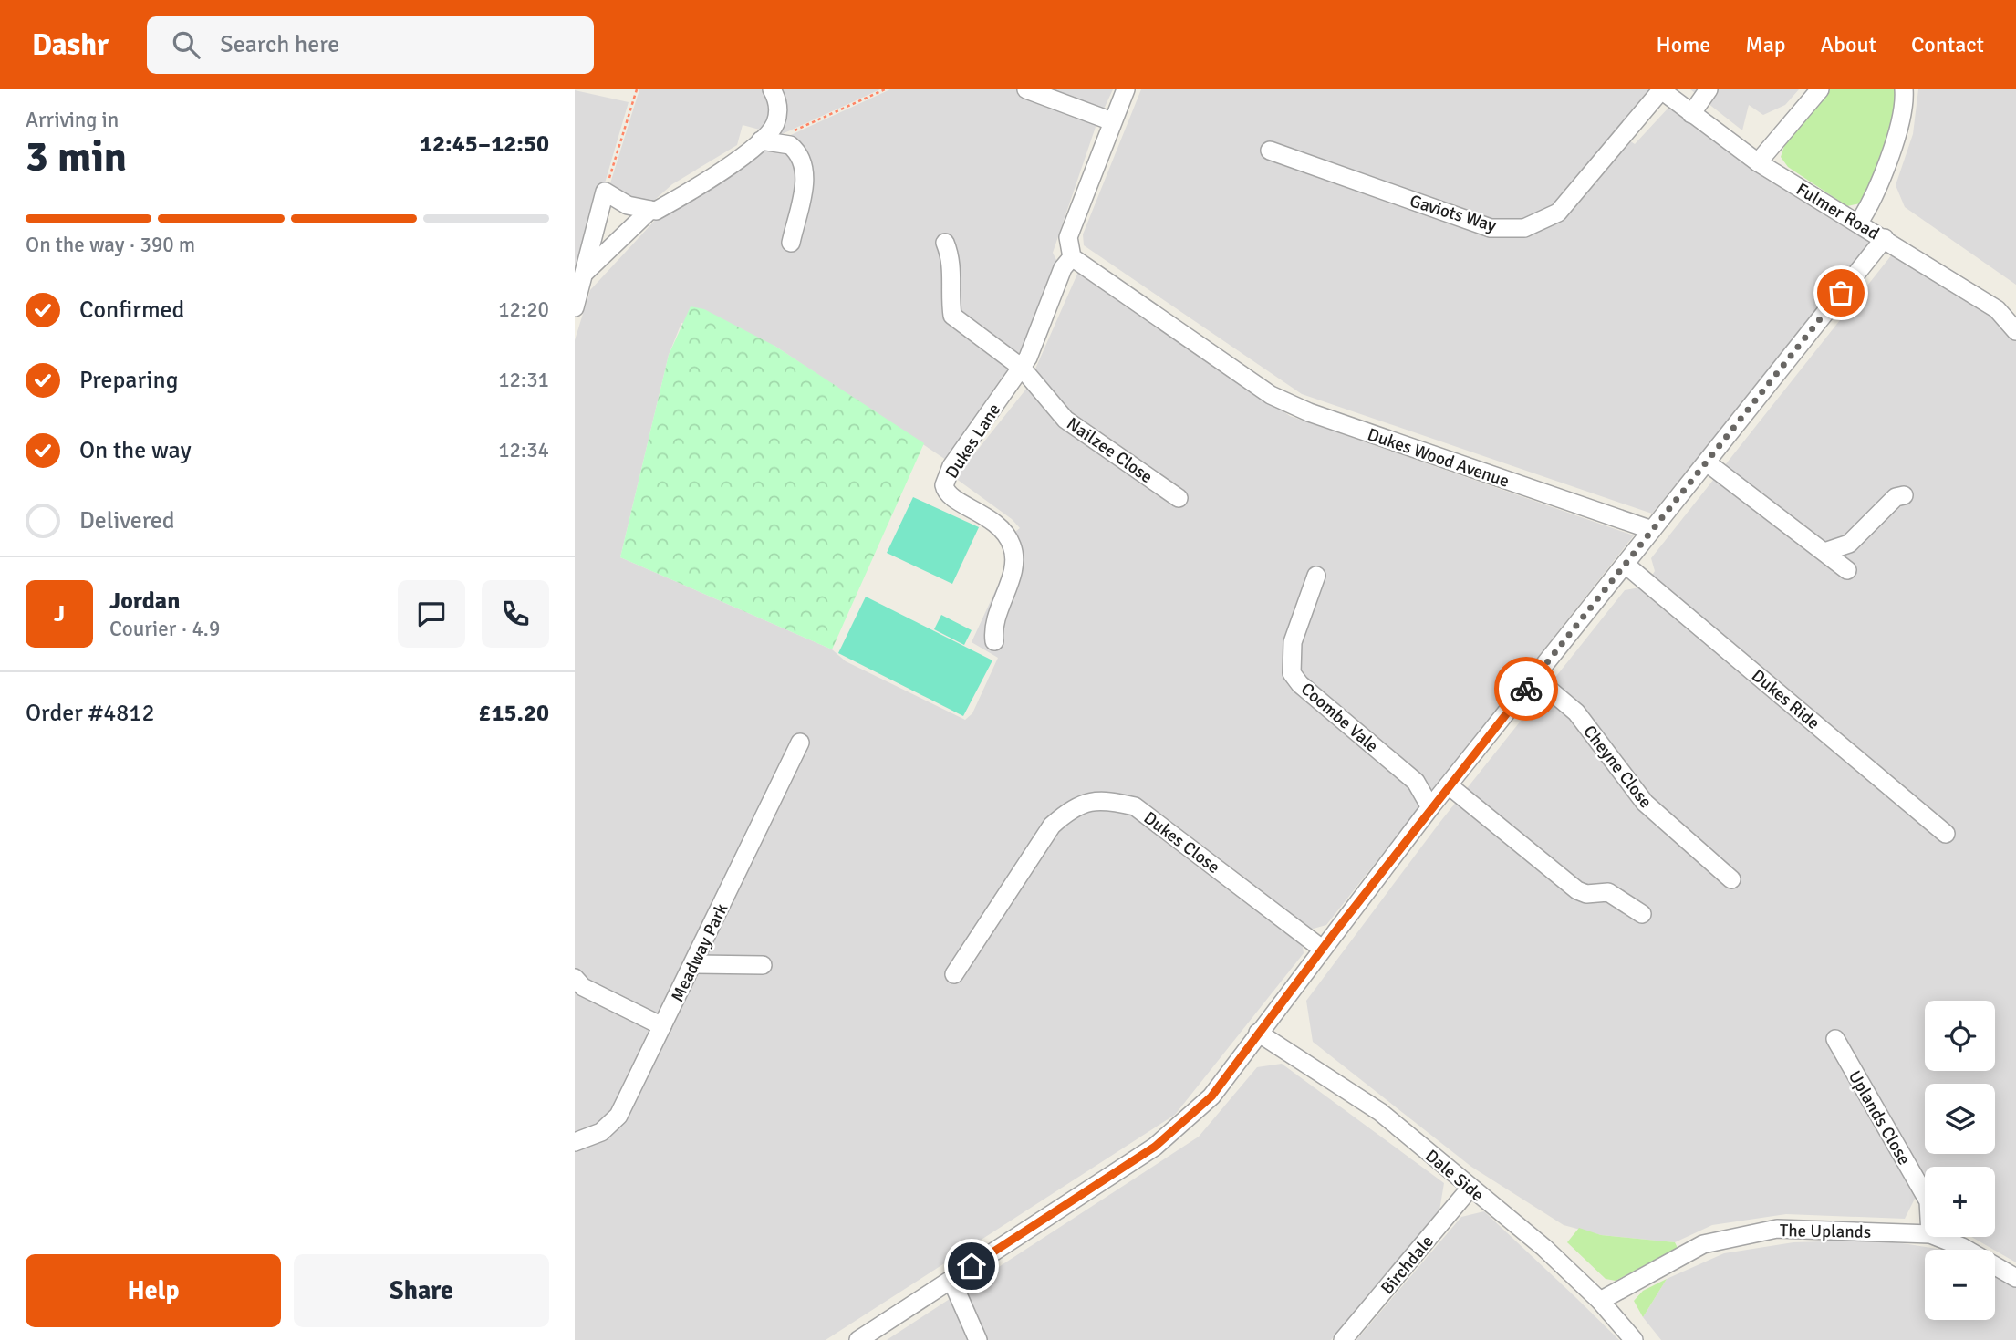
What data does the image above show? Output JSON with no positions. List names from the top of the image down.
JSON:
{
  "streets": {
    "street": [
      "Fulmer Road",
      "Gaviots Way",
      "Dukes Lane",
      "Nailzee Close",
      "Dukes Wood Avenue",
      "Dukes Ride",
      "Coombe Vale",
      "Cheyne Close",
      "Dukes Close",
      "Meadway Park",
      "Uplands Close",
      "Dale Side",
      "The Uplands",
      "Birchdale"
    ]
  },
  "crossings": [
    ["Fulmer Road", "Gaviots Way"],
    ["Dukes Lane", "Nailzee Close"],
    ["Dukes Lane", "Dukes Wood Avenue"],
    ["Dale Side", "The Uplands"],
    ["Dale Side", "Birchdale"]
  ],
  "page": {
    "header": "Dashr",
    "search": "Search here",
    "nav": [
      "Home",
      "Map",
      "About",
      "Contact"
    ],
    "heading": ["3 min", "Arriving in", "12:45–12:50"],
    "panel": [
      "Jordan",
      "Courier · 4.9",
      "Order #4812",
      "£15.20"
    ],
    "bar": "On the way · 390 m",
    "list": [
      ["Confirmed", "12:20"],
      ["Preparing", "12:31"],
      ["On the way", "12:34"],
      "Delivered"
    ],
    "round": "J",
    "map_buttons": ["+", "−"],
    "buttons": ["Help", "Share"]
  }
}
